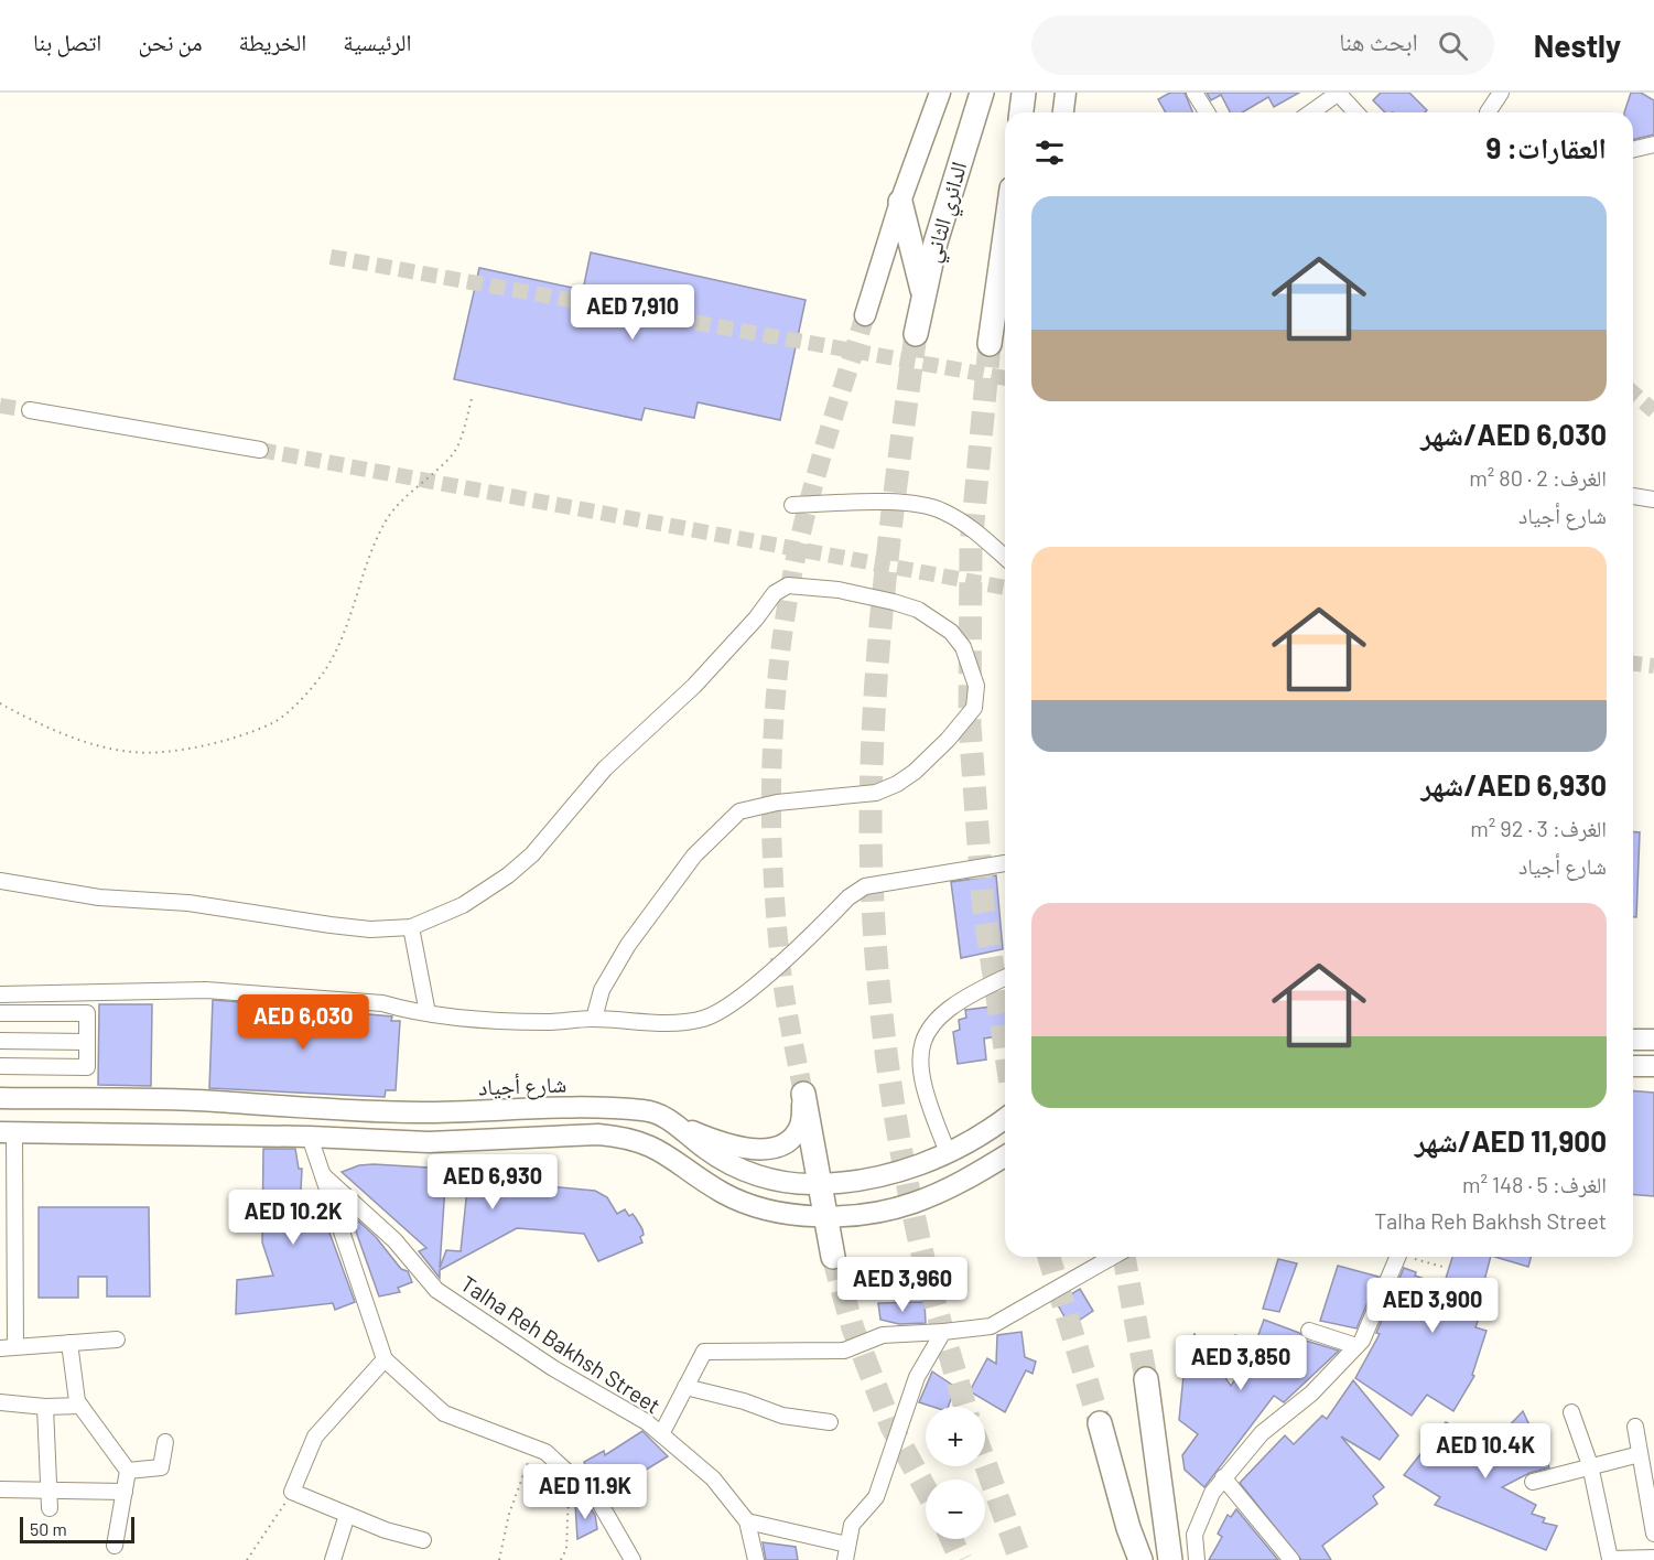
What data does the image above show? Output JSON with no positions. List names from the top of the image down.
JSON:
{
  "streets": {
    "highway": ["الدائري الثاني"],
    "main road": ["شارع أجياد"],
    "street": ["Talha Reh Bakhsh Street"]
  },
  "scale_bar": "50 m",
  "page": {
    "header": "Nestly",
    "search": "ابحث هنا",
    "nav": [
      "الرئيسية",
      "الخريطة",
      "من نحن",
      "اتصل بنا"
    ],
    "heading": "العقارات: 9",
    "list": [
      {
        "name": "AED 6,030/شهر",
        "note": "الغرف: 2 · 80 m² · شارع أجياد"
      },
      {
        "name": "AED 6,930/شهر",
        "note": "الغرف: 3 · 92 m² · شارع أجياد"
      },
      {
        "name": "AED 11,900/شهر",
        "note": "الغرف: 5 · 148 m² · Talha Reh Bakhsh Street"
      }
    ],
    "price": [
      "AED 7,910",
      "AED 6,030",
      "AED 6,930",
      "AED 10.2K",
      "AED 3,960",
      "AED 3,900",
      "AED 3,850",
      "AED 10.4K",
      "AED 11.9K"
    ],
    "map_buttons": ["+", "−"],
    "scale": "50 m"
  }
}
